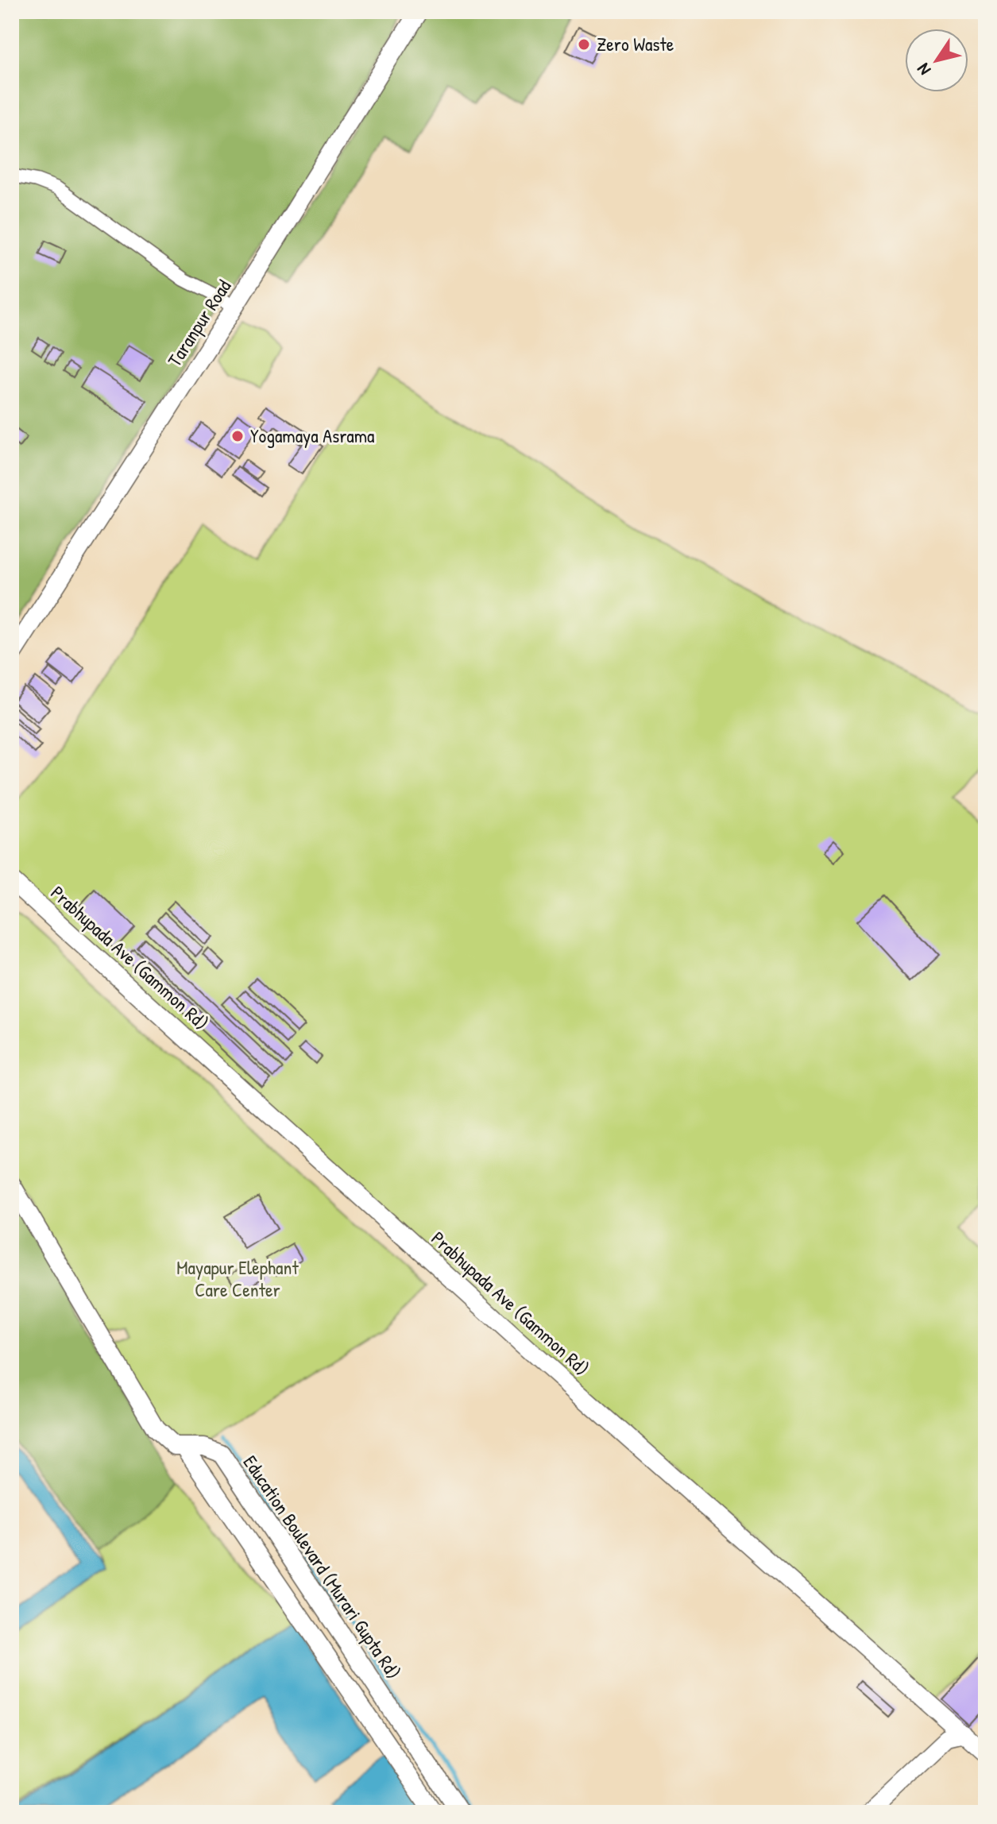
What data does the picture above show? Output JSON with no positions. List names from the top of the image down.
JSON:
{
  "streets": {
    "street": ["Taranpur Road", "Prabhupada Ave (Gammon Rd)", "Education Boulevard (Murari Gupta Rd)"]
  },
  "parks": ["Mayapur Elephant Care Center"],
  "places": ["Zero Waste", "Yogamaya Asrama"],
  "north": "bottom left"
}
